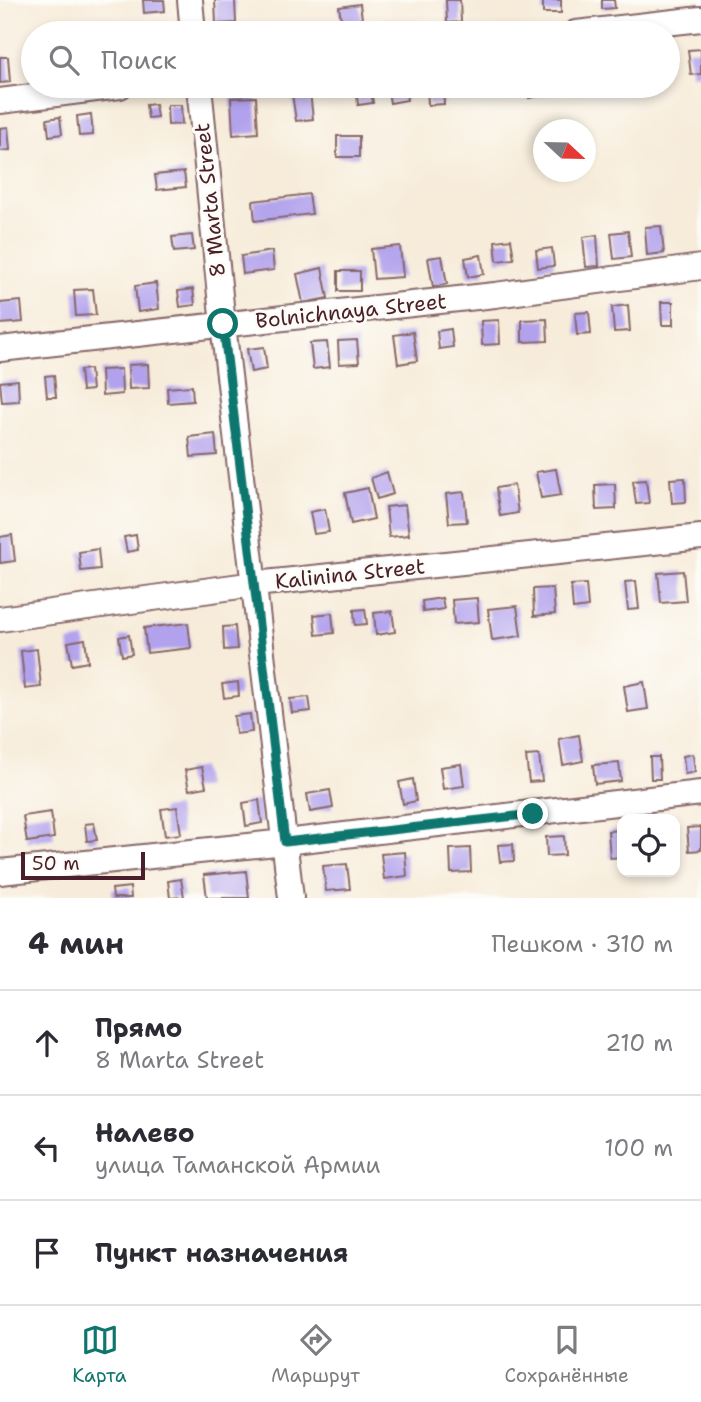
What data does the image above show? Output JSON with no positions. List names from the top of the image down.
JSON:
{
  "streets": {
    "street": ["8 Marta Street", "Bolnichnaya Street", "Kalinina Street"]
  },
  "crossings": [
    ["8 Marta Street", "Bolnichnaya Street"],
    ["8 Marta Street", "Kalinina Street"]
  ],
  "scale_bar": "50 m",
  "north": "right",
  "page": {
    "search": "Поиск",
    "scale": "50 m",
    "heading": ["4 мин", "Пешком · 310 m"],
    "list": [
      ["Прямо", "8 Marta Street", "210 m"],
      ["Налево", "улица Таманской Армии", "100 m"],
      "Пункт назначения"
    ],
    "nav": ["Карта", "Маршрут", "Сохранённые"]
  }
}
